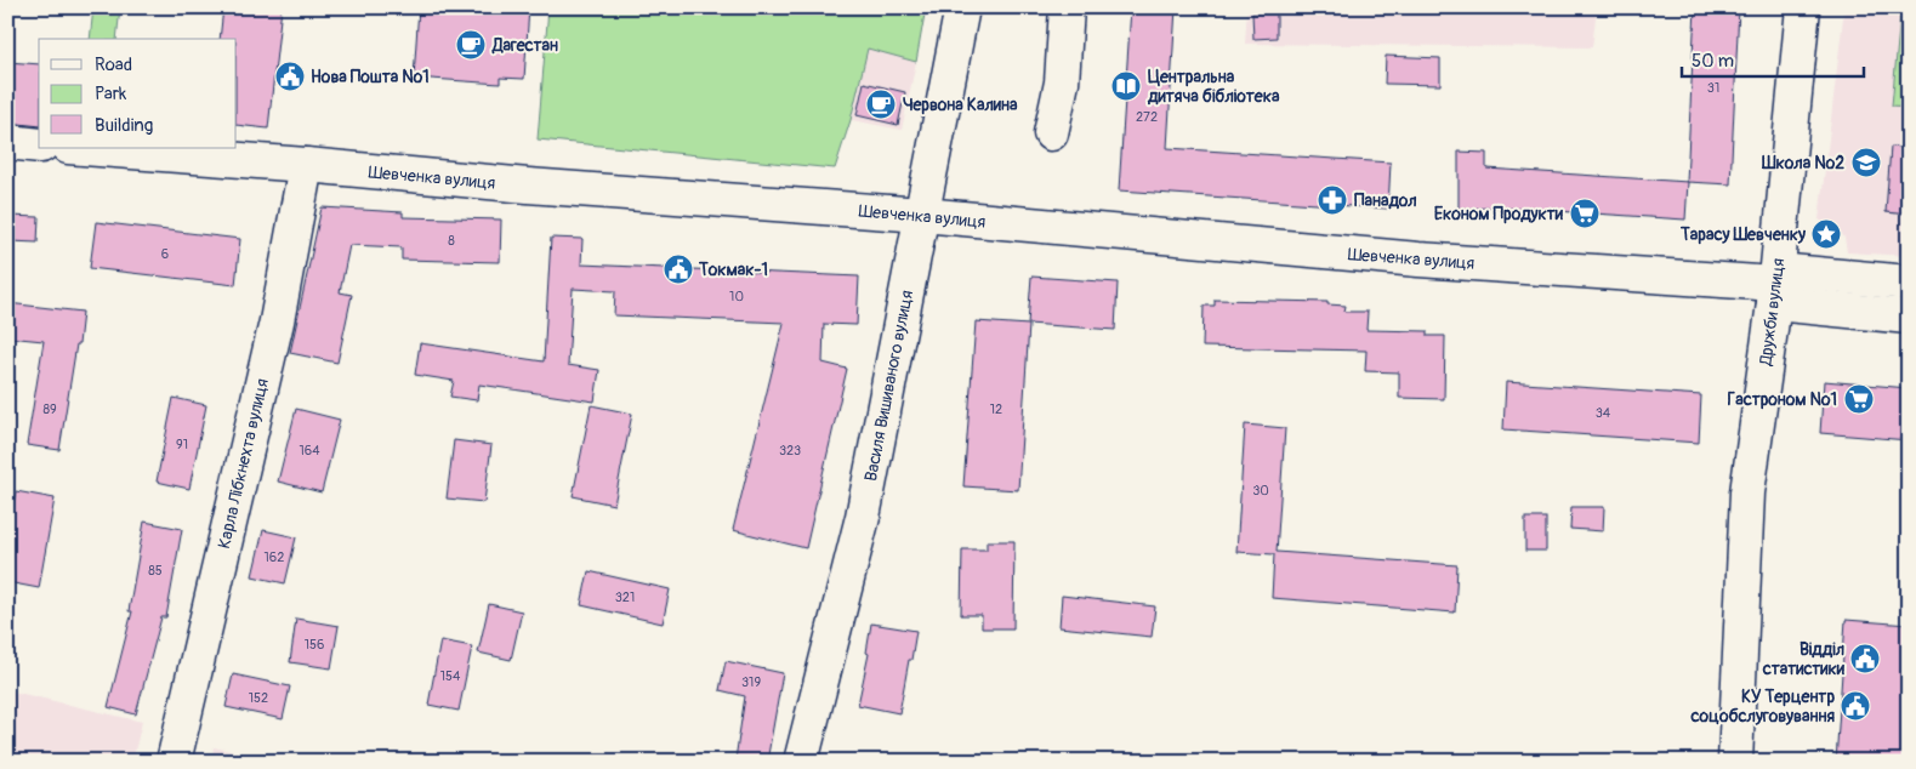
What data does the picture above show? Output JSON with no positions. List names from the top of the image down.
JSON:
{
  "streets": {
    "street": [
      "Шевченка вулиця",
      "Дружби вулиця",
      "Василя Вишиваного вулиця",
      "Карла Лібкнехта вулиця"
    ]
  },
  "crossings": [
    ["Шевченка вулиця", "Дружби вулиця"],
    ["Шевченка вулиця", "Василя Вишиваного вулиця"],
    ["Шевченка вулиця", "Карла Лібкнехта вулиця"]
  ],
  "places": {
    "cafe": ["Дагестан", "Червона Калина"],
    "public building": [
      "Нова Пошта №1",
      "Токмак-1",
      "Відділ статистики",
      "КУ Терцентр соцобслуговування"
    ],
    "library": ["Центральна дитяча бібліотека"],
    "school or university": ["Школа №2"],
    "pharmacy": ["Панадол"],
    "supermarket": ["Економ Продукти", "Гастроном №1"],
    "place": ["Тарасу Шевченку"]
  },
  "house_numbers": [
    "31",
    "272",
    "8",
    "6",
    "10",
    "89",
    "12",
    "34",
    "91",
    "164",
    "323",
    "30",
    "162",
    "85",
    "321",
    "156",
    "154",
    "319",
    "152"
  ],
  "legend": ["Road", "Park", "Building"],
  "scale_bar": "50 m"
}
